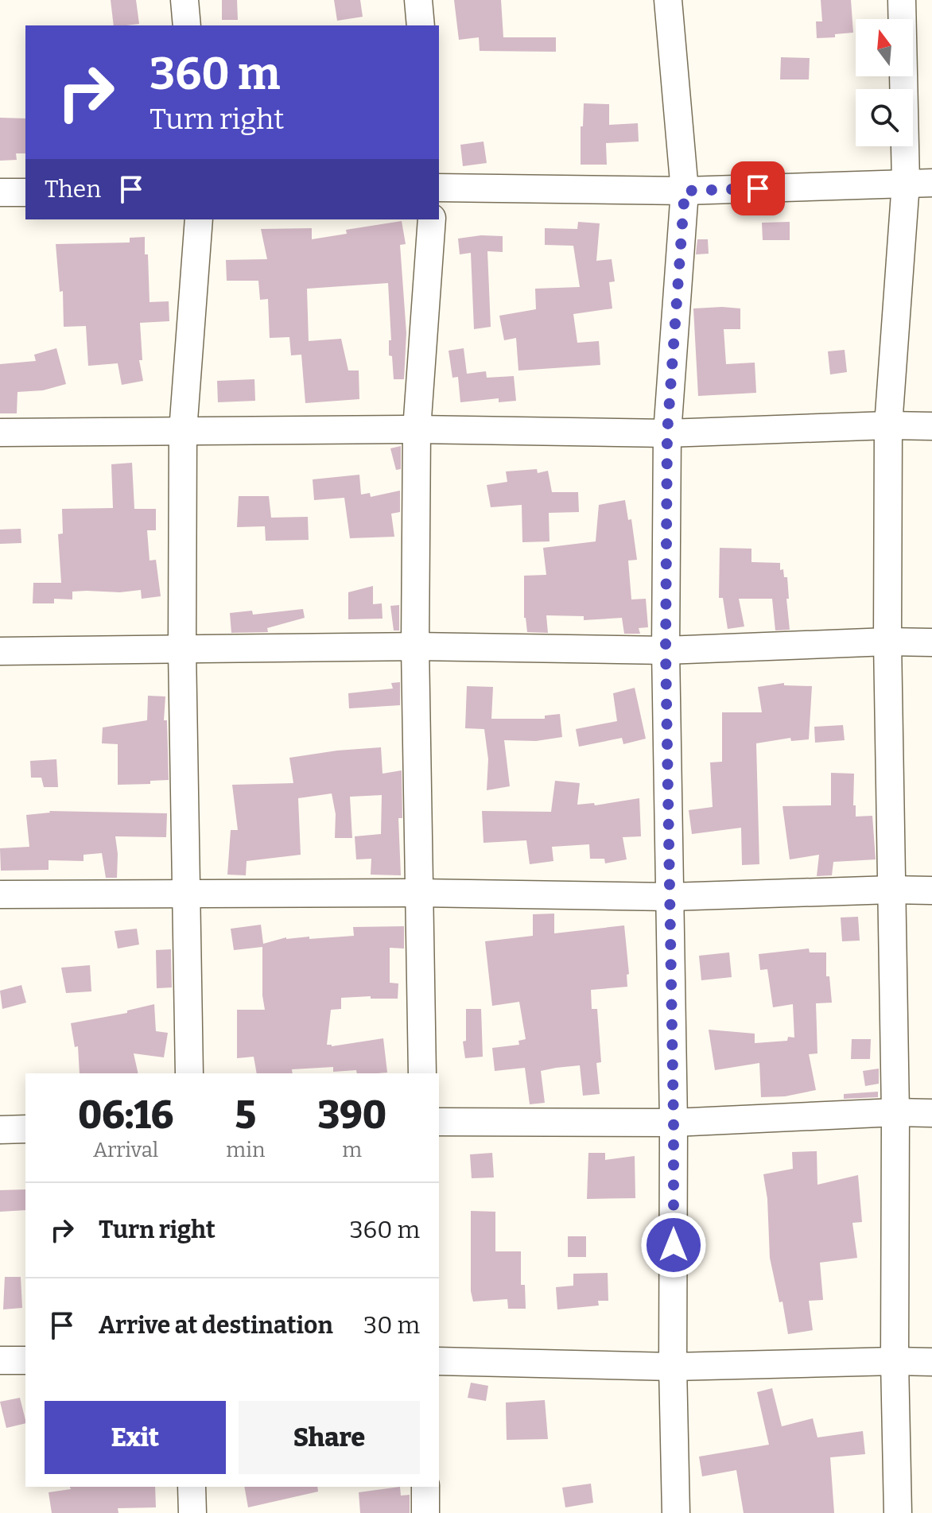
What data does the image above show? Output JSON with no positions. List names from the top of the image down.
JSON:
{
  "north": "top",
  "page": {
    "turn": ["360 m", "Turn right"],
    "then": "Then",
    "eta": [
      "06:16",
      "Arrival",
      "5",
      "min",
      "390",
      "m"
    ],
    "list": [
      {
        "name": "Turn right",
        "value": "360 m"
      },
      {
        "name": "Arrive at destination",
        "value": "30 m"
      }
    ],
    "buttons": ["Exit", "Share"]
  }
}
